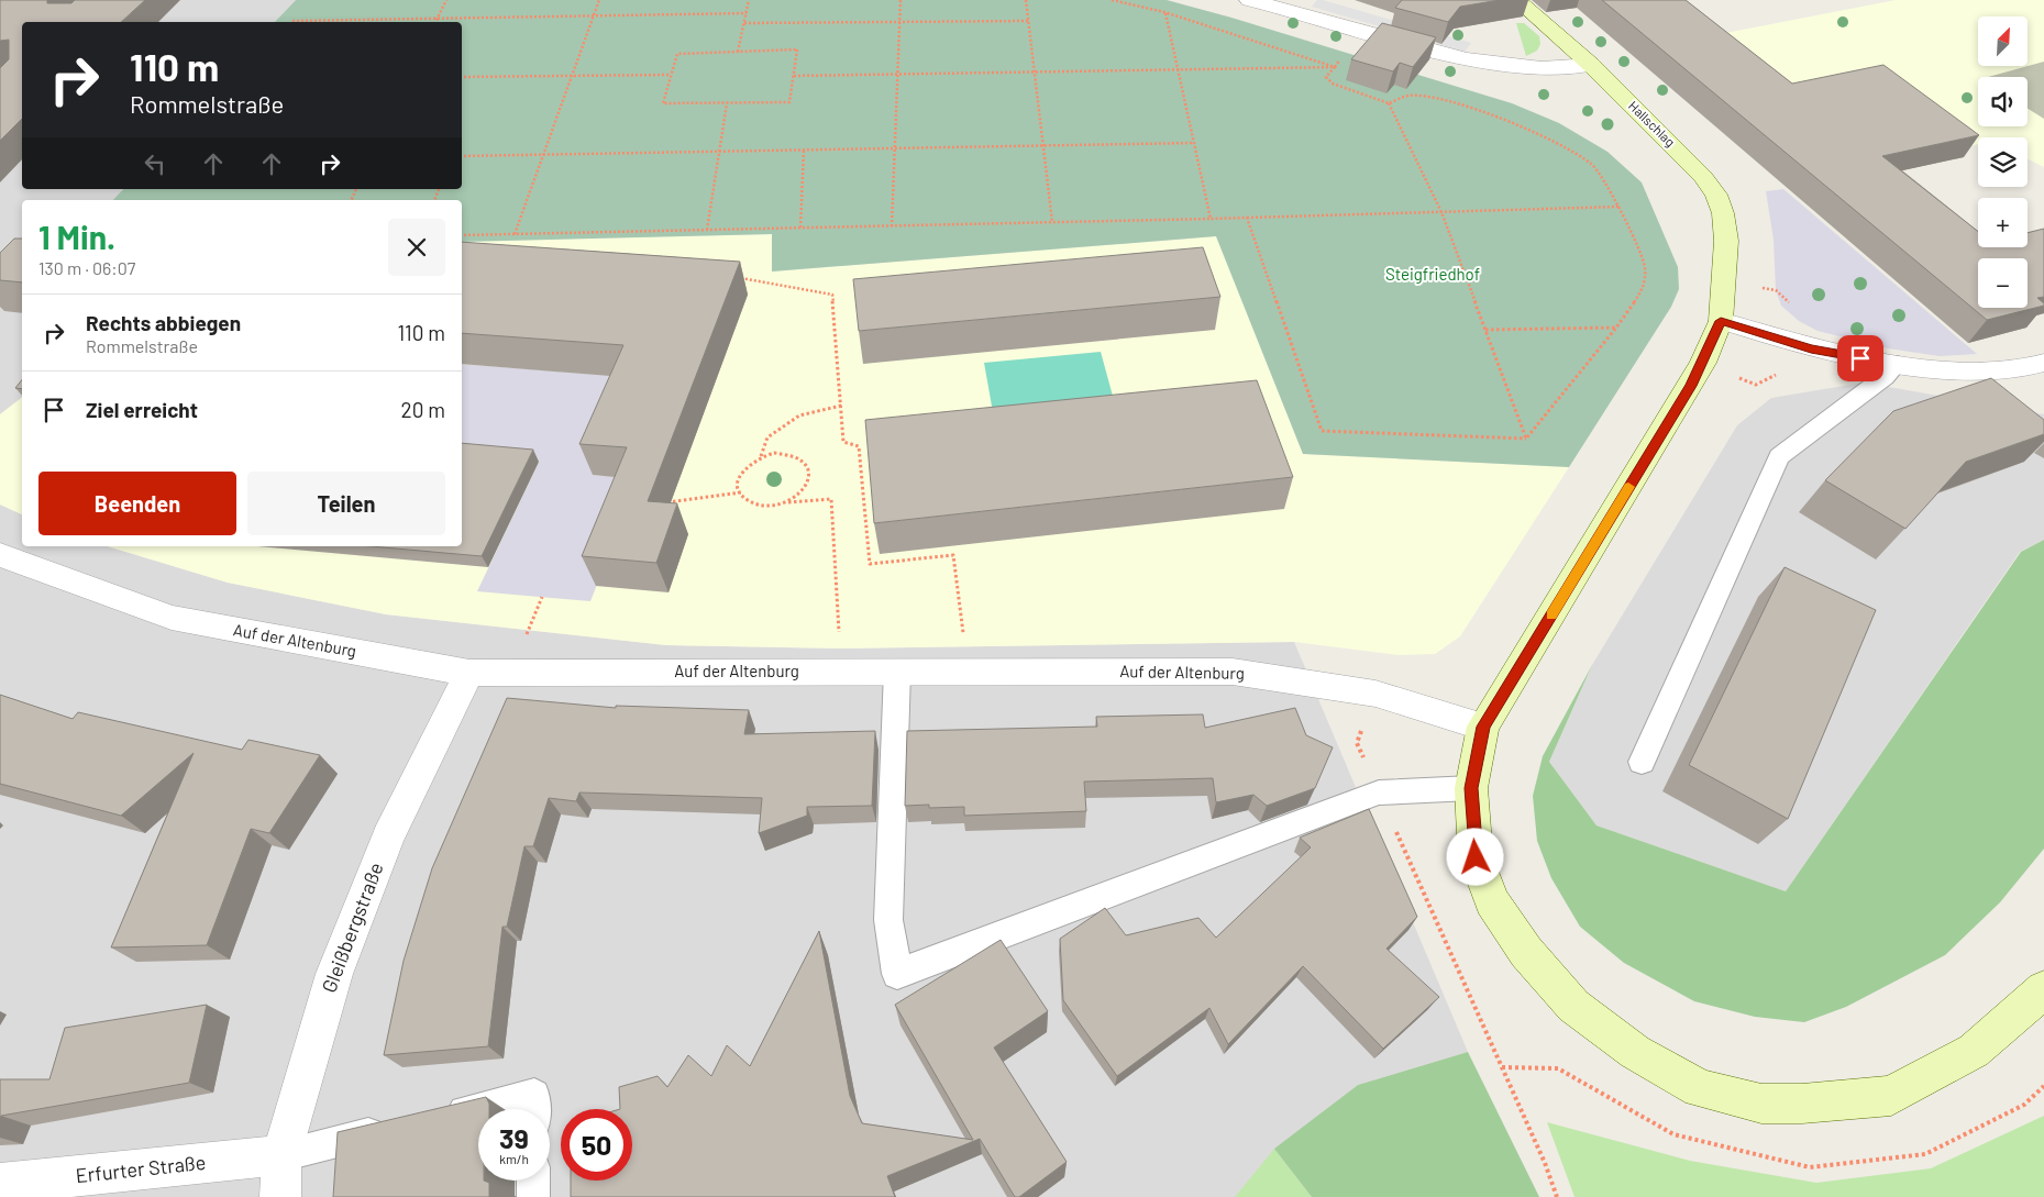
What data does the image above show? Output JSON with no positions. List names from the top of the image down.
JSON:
{
  "streets": {
    "main road": ["Hallschlag"],
    "street": ["Auf der Altenburg", "Gleißbergstraße", "Erfurter Straße"]
  },
  "crossings": [
    ["Hallschlag", "Auf der Altenburg"],
    ["Auf der Altenburg", "Gleißbergstraße"],
    ["Gleißbergstraße", "Erfurter Straße"]
  ],
  "parks": ["Steigfriedhof"],
  "north": "top right",
  "page": {
    "map_buttons": ["+", "−"],
    "turn": ["110 m", "Rommelstraße"],
    "heading": ["1 Min.", "130 m · 06:07"],
    "list": [
      {
        "name": "Rechts abbiegen",
        "note": "Rommelstraße",
        "value": "110 m"
      },
      {
        "name": "Ziel erreicht",
        "value": "20 m"
      }
    ],
    "buttons": ["Beenden", "Teilen"],
    "speed": "39 km/h",
    "limit": "50"
  }
}
